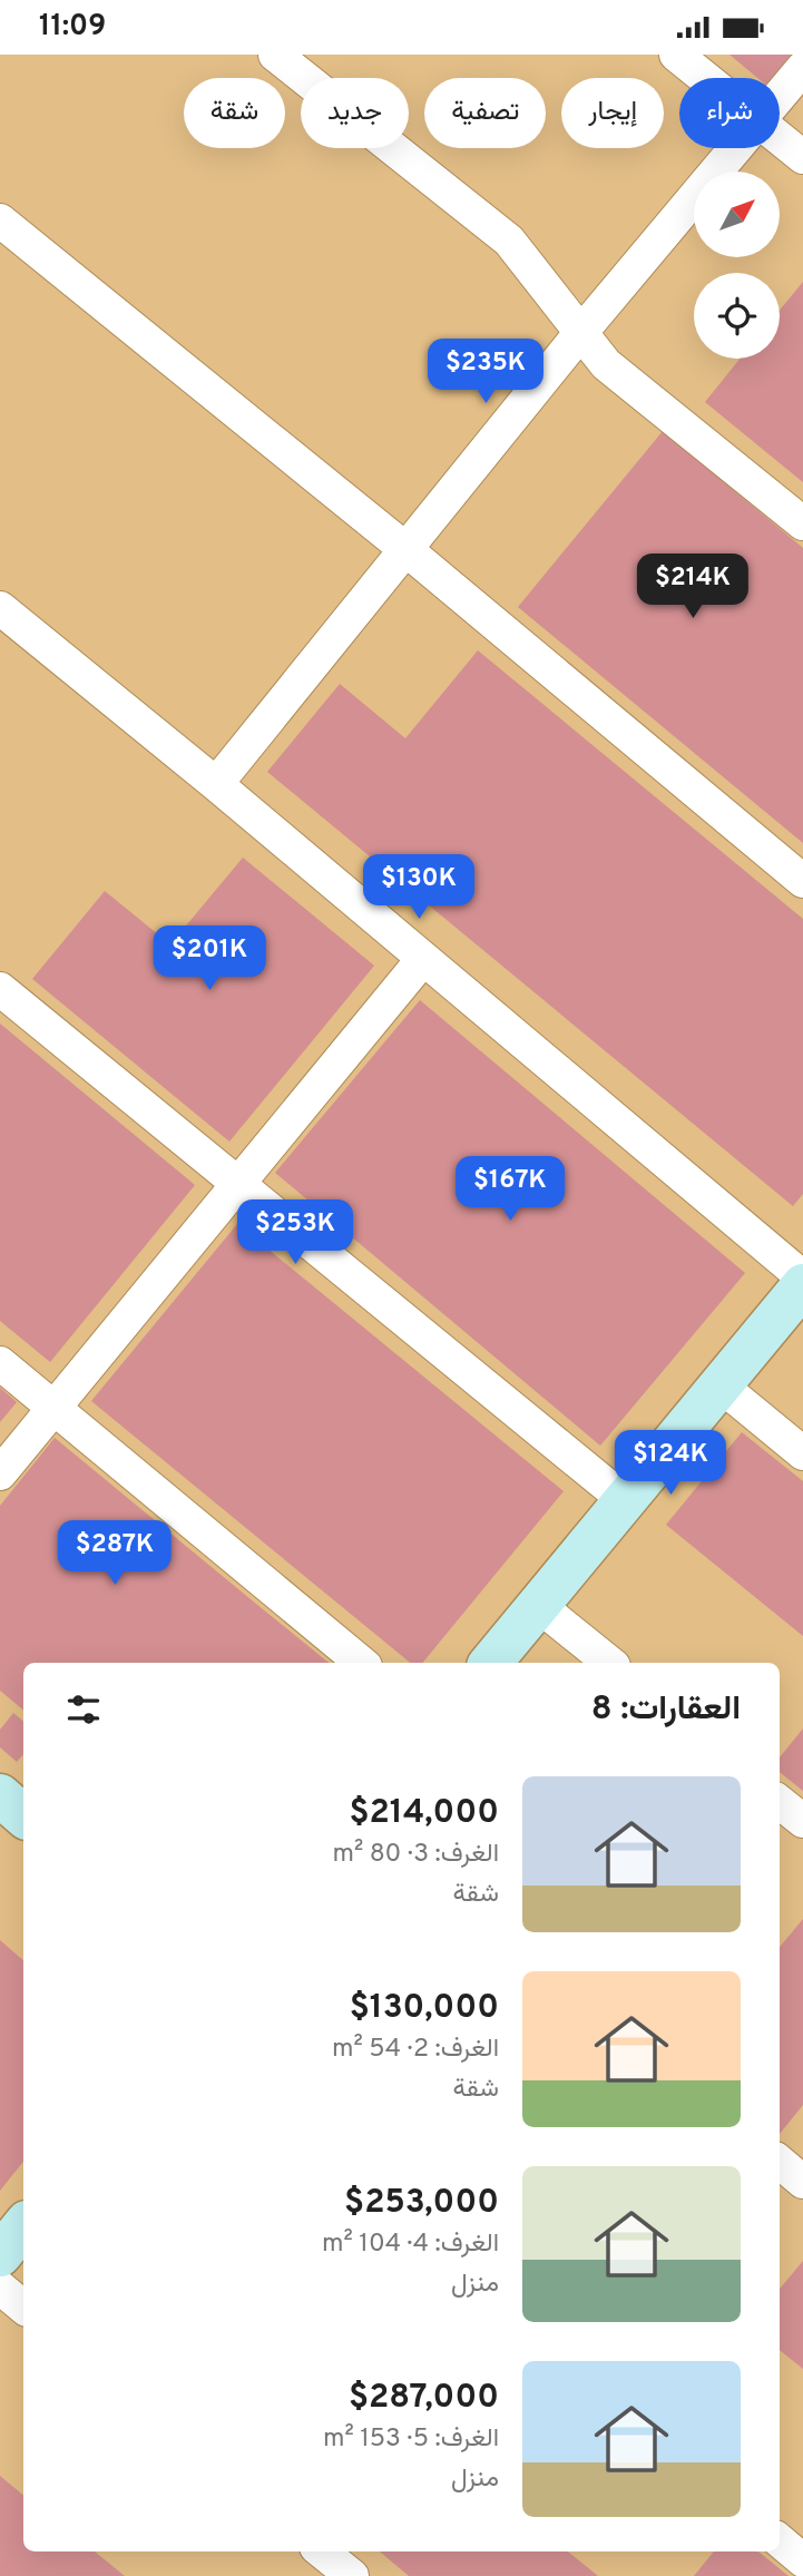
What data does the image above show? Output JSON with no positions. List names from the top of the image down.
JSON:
{
  "north": "top right",
  "page": {
    "status": "11:09",
    "chip": [
      "شراء",
      "إيجار",
      "تصفية",
      "جديد",
      "شقة"
    ],
    "price": [
      "$235K",
      "$214K",
      "$130K",
      "$201K",
      "$167K",
      "$253K",
      "$124K",
      "$287K"
    ],
    "heading": "العقارات: 8",
    "list": [
      {
        "name": "$214,000",
        "note": "الغرف: 3 · 80 m² · شقة"
      },
      {
        "name": "$130,000",
        "note": "الغرف: 2 · 54 m² · شقة"
      },
      {
        "name": "$253,000",
        "note": "الغرف: 4 · 104 m² · منزل"
      },
      {
        "name": "$287,000",
        "note": "الغرف: 5 · 153 m² · منزل"
      }
    ]
  }
}
